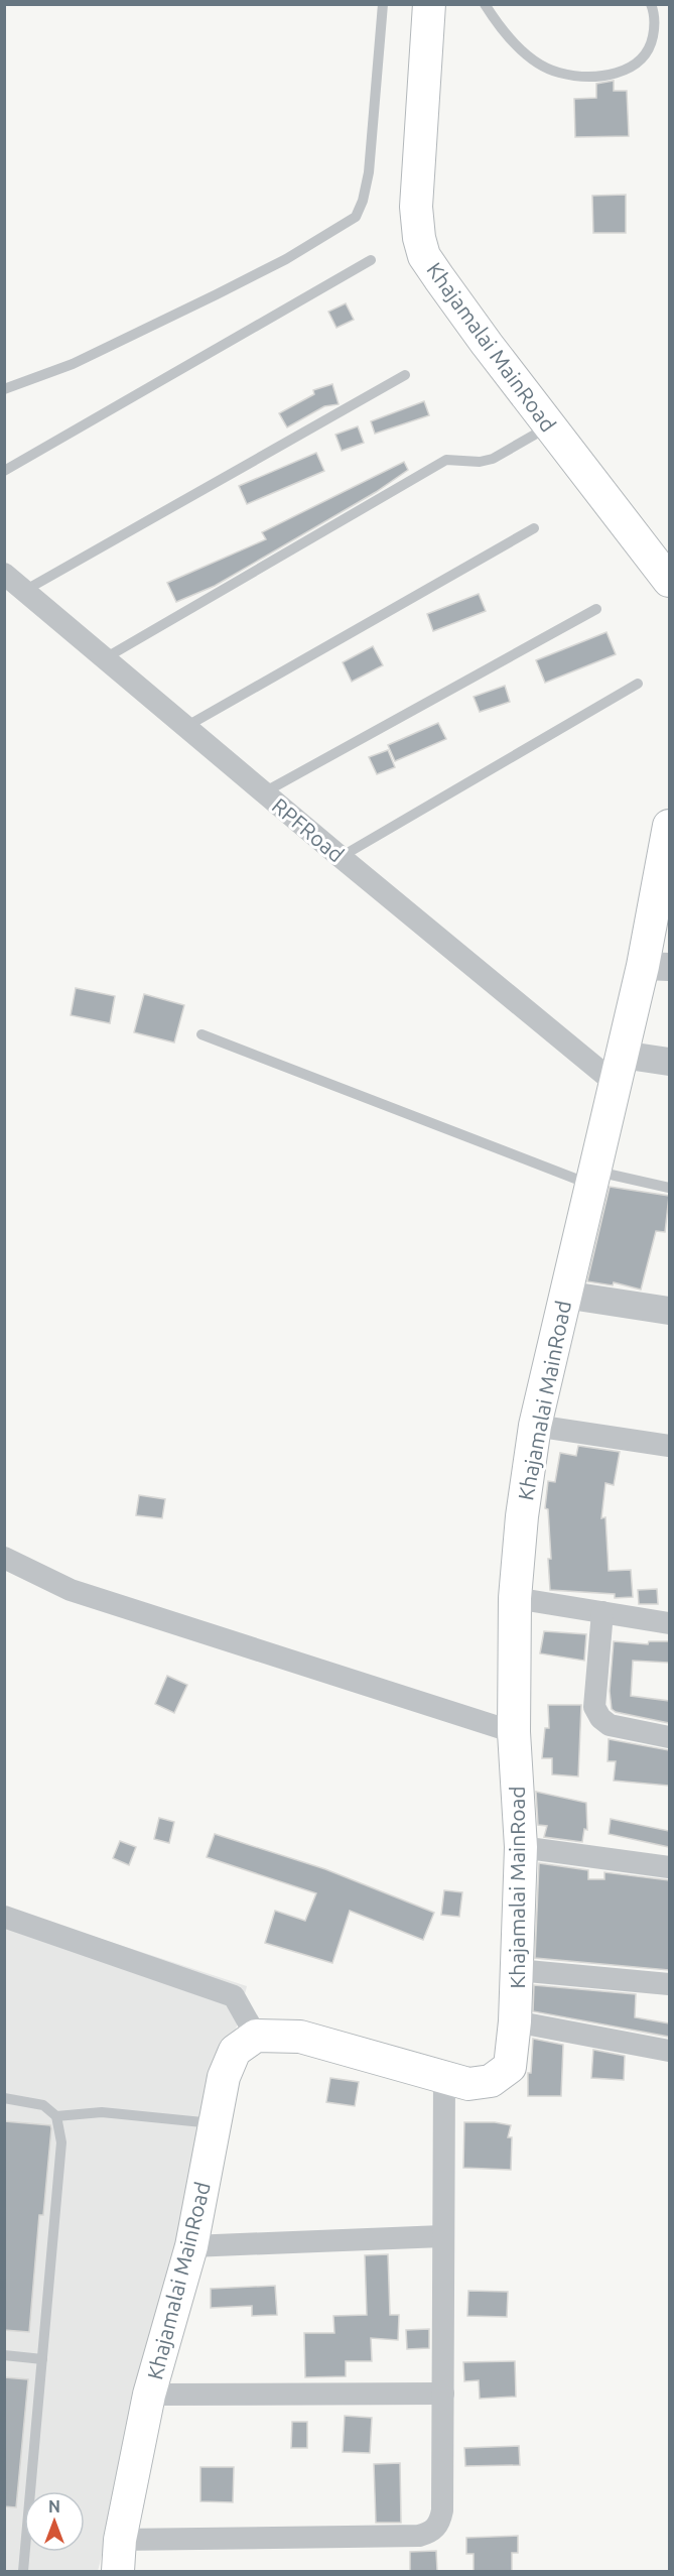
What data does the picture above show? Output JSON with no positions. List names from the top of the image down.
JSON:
{
  "streets": {
    "main road": ["Khajamalai MainRoad"],
    "street": ["RPFRoad"]
  },
  "crossings": [
    ["Khajamalai MainRoad", "RPFRoad"]
  ],
  "north": "top"
}
